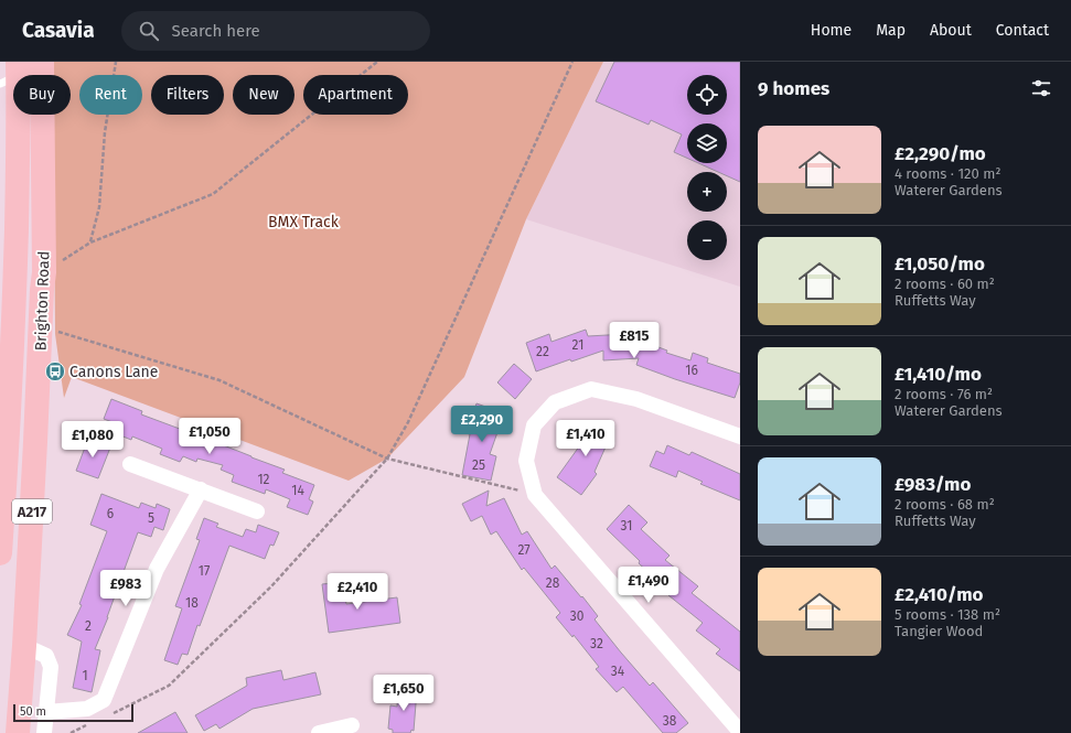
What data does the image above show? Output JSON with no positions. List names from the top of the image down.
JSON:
{
  "streets": {
    "highway": ["Brighton Road", "A217"]
  },
  "parks": ["BMX Track"],
  "places": {
    "bus stop": ["Canons Lane"]
  },
  "house_numbers": [
    "21",
    "22",
    "16",
    "25",
    "12",
    "14",
    "6",
    "5",
    "31",
    "27",
    "17",
    "28",
    "18",
    "30",
    "2",
    "32",
    "34",
    "1",
    "38"
  ],
  "scale_bar": "50 m",
  "page": {
    "header": "Casavia",
    "search": "Search here",
    "nav": [
      "Home",
      "Map",
      "About",
      "Contact"
    ],
    "heading": "9 homes",
    "map_buttons": ["+", "−"],
    "chip": [
      "Buy",
      "Rent",
      "Filters",
      "New",
      "Apartment"
    ],
    "list": [
      {
        "name": "£2,290/mo",
        "note": "4 rooms · 120 m² · Waterer Gardens"
      },
      {
        "name": "£1,050/mo",
        "note": "2 rooms · 60 m² · Ruffetts Way"
      },
      {
        "name": "£1,410/mo",
        "note": "2 rooms · 76 m² · Waterer Gardens"
      },
      {
        "name": "£983/mo",
        "note": "2 rooms · 68 m² · Ruffetts Way"
      },
      {
        "name": "£2,410/mo",
        "note": "5 rooms · 138 m² · Tangier Wood"
      }
    ],
    "price": [
      "£815",
      "£2,290",
      "£1,050",
      "£1,410",
      "£1,080",
      "£1,490",
      "£983",
      "£2,410",
      "£1,650"
    ],
    "scale": "50 m"
  }
}
